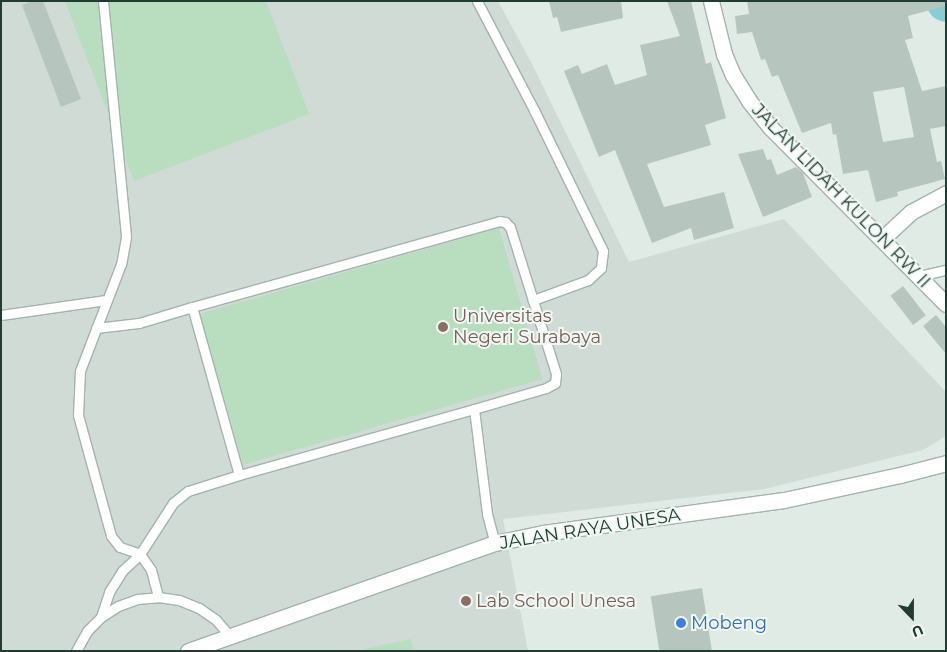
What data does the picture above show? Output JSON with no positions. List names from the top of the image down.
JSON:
{
  "streets": {
    "main road": ["JALAN LIDAH KULON RW II", "JALAN RAYA UNESA"]
  },
  "places": ["Universitas Negeri Surabaya", "Lab School Unesa", "Mobeng"],
  "north": "bottom"
}
